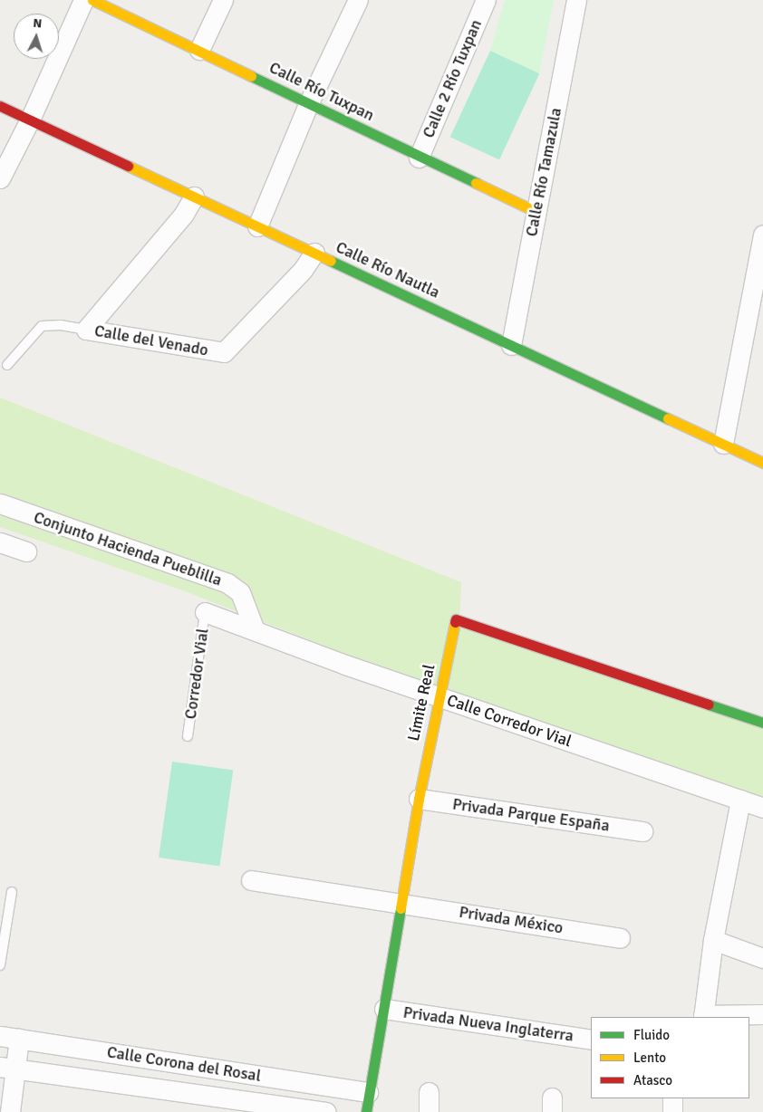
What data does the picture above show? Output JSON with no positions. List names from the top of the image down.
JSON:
{
  "streets": {
    "street": [
      "Calle 2 Río Tuxpan",
      "Calle Río Tuxpan",
      "Calle Río Tamazula",
      "Calle Río Nautla",
      "Calle del Venado",
      "Conjunto Hacienda Pueblilla",
      "Límite Real",
      "Calle Corredor Vial",
      "Privada Parque España",
      "Privada México",
      "Privada Nueva Inglaterra",
      "Calle Corona del Rosal"
    ],
    "lane": ["Corredor Vial"]
  },
  "crossings": [
    ["Calle 2 Río Tuxpan", "Calle Río Tuxpan"],
    ["Calle Río Tuxpan", "Calle Río Tamazula"],
    ["Calle Río Tamazula", "Calle Río Nautla"],
    ["Calle Río Nautla", "Calle del Venado"],
    ["Conjunto Hacienda Pueblilla", "Calle Corredor Vial"],
    ["Corredor Vial", "Calle Corredor Vial"],
    ["Límite Real", "Calle Corredor Vial"],
    ["Límite Real", "Privada Parque España"],
    ["Límite Real", "Privada México"],
    ["Límite Real", "Privada Nueva Inglaterra"],
    ["Límite Real", "Calle Corona del Rosal"]
  ],
  "legend": ["Fluido", "Lento", "Atasco"],
  "north": "top"
}
